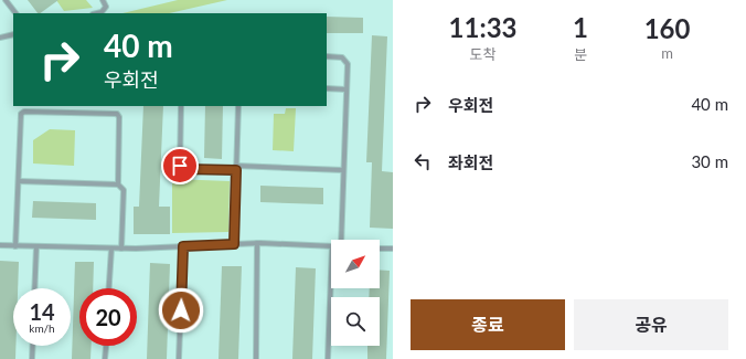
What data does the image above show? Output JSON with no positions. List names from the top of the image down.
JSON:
{
  "north": "top right",
  "page": {
    "eta": [
      "11:33",
      "도착",
      "1",
      "분",
      "160",
      "m"
    ],
    "turn": ["40 m", "우회전"],
    "list": [
      {
        "name": "우회전",
        "value": "40 m"
      },
      {
        "name": "좌회전",
        "value": "30 m"
      }
    ],
    "speed": "14 km/h",
    "limit": "20",
    "buttons": ["종료", "공유"]
  }
}
